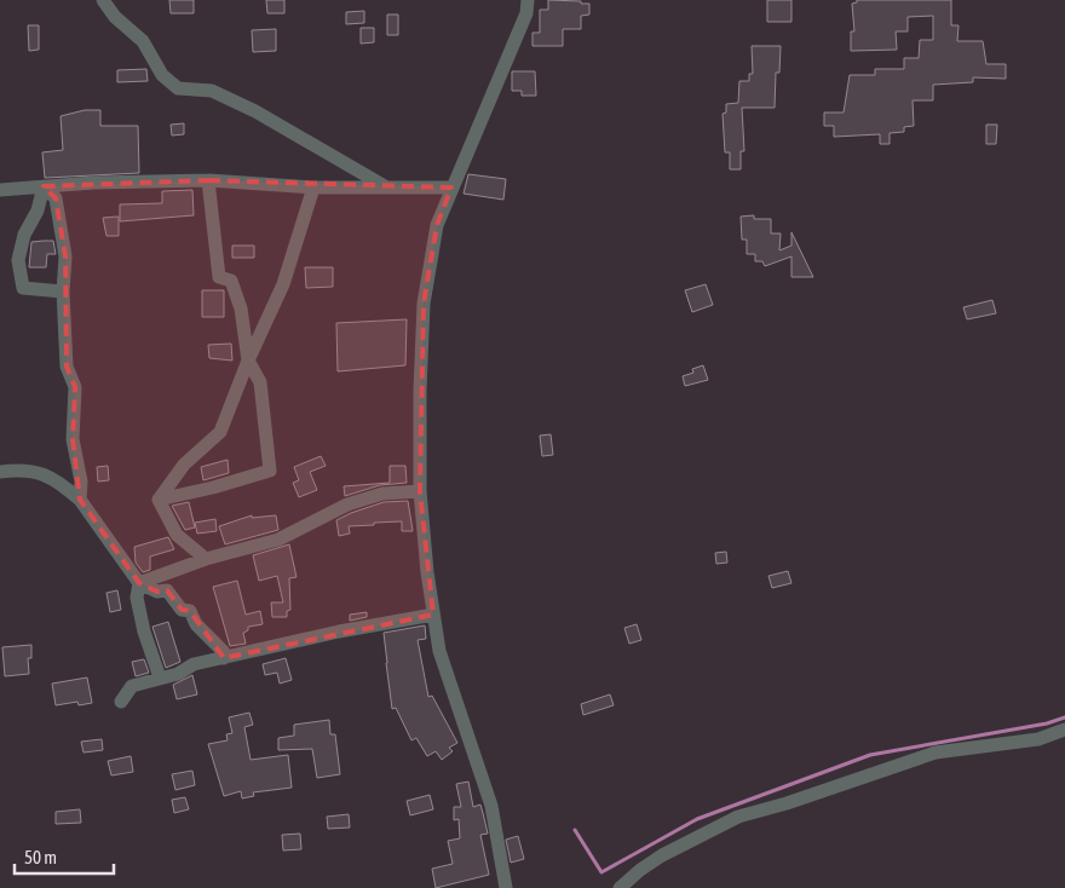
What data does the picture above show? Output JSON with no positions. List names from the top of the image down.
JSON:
{
  "scale_bar": "50 m"
}
